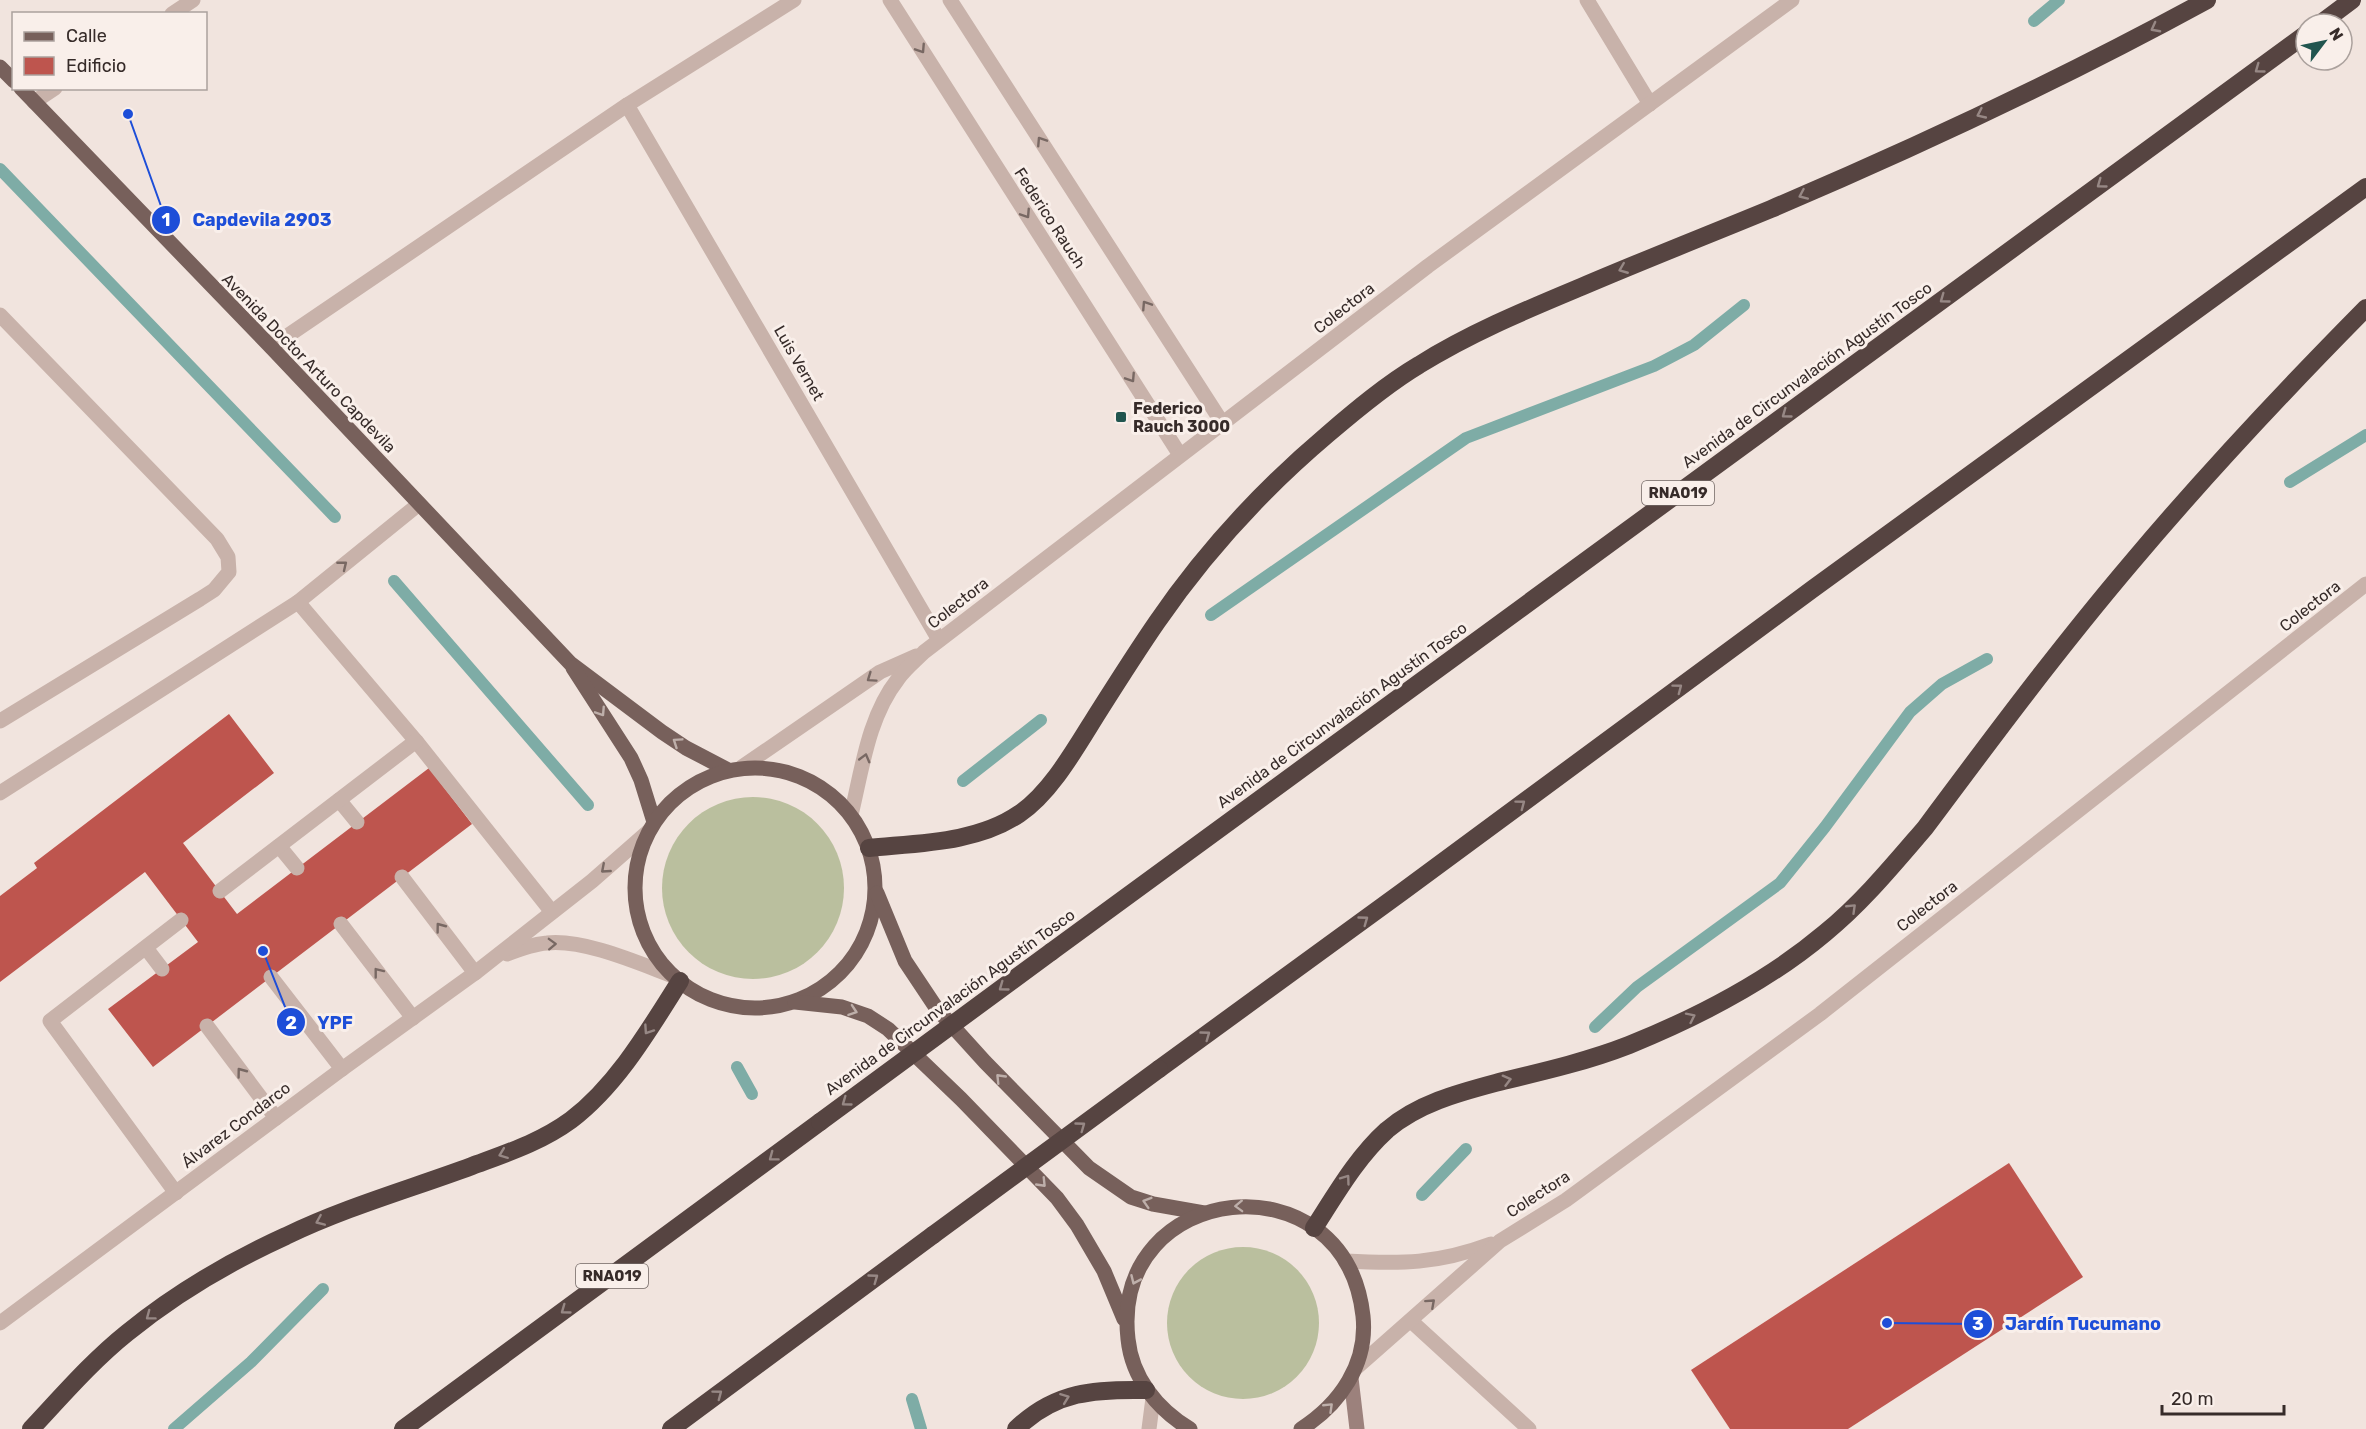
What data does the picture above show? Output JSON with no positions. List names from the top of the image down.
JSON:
{
  "streets": {
    "highway": ["Avenida de Circunvalación Agustín Tosco", "RNA019"],
    "main road": ["Avenida Doctor Arturo Capdevila"],
    "street": [
      "Federico Rauch",
      "Colectora",
      "Luis Vernet",
      "Álvarez Condarco"
    ]
  },
  "crossings": [
    ["Federico Rauch", "Colectora"],
    ["Colectora", "Avenida Doctor Arturo Capdevila"],
    ["Colectora", "Luis Vernet"],
    ["Avenida Doctor Arturo Capdevila", "Álvarez Condarco"]
  ],
  "places": {
    "other": ["Capdevila 2903", "YPF", "Jardín Tucumano"],
    "transit": ["Federico Rauch 3000"]
  },
  "legend": ["Calle", "Edificio"],
  "scale_bar": "20 m",
  "north": "top right"
}
